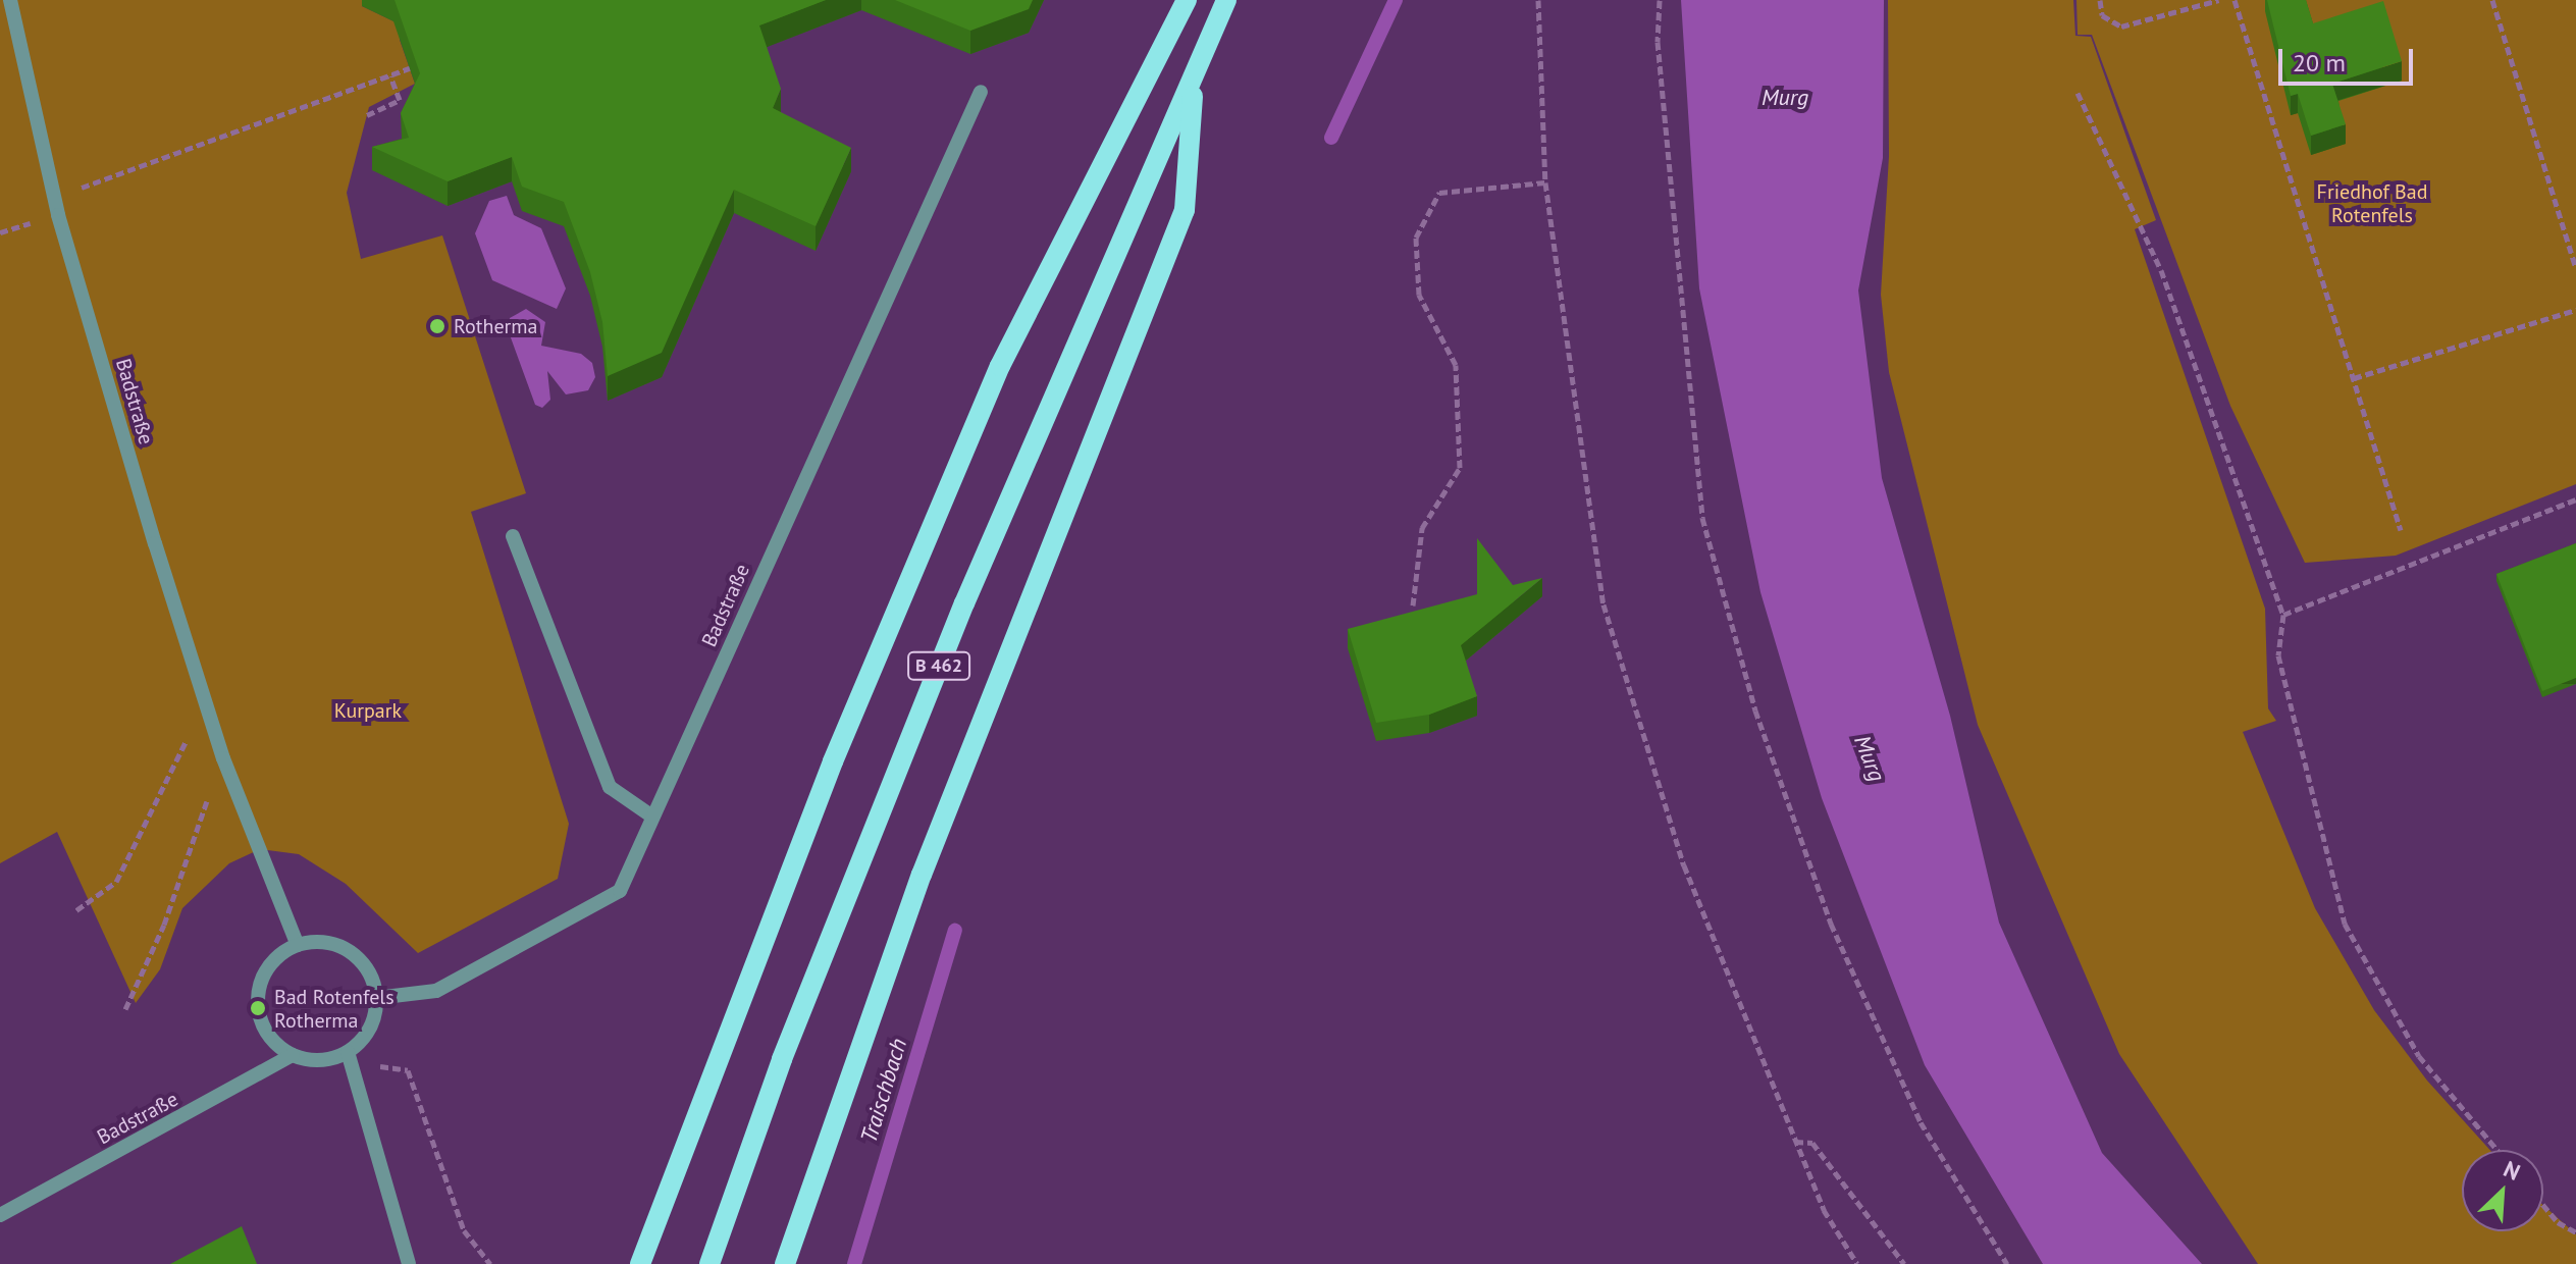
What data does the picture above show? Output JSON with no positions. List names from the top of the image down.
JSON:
{
  "streets": {
    "main road": ["B 462"],
    "street": ["Badstraße"]
  },
  "water": ["Murg", "Traischbach"],
  "parks": ["Friedhof Bad Rotenfels", "Kurpark"],
  "places": ["Rotherma", "Bad Rotenfels Rotherma"],
  "scale_bar": "20 m",
  "north": "top right"
}
